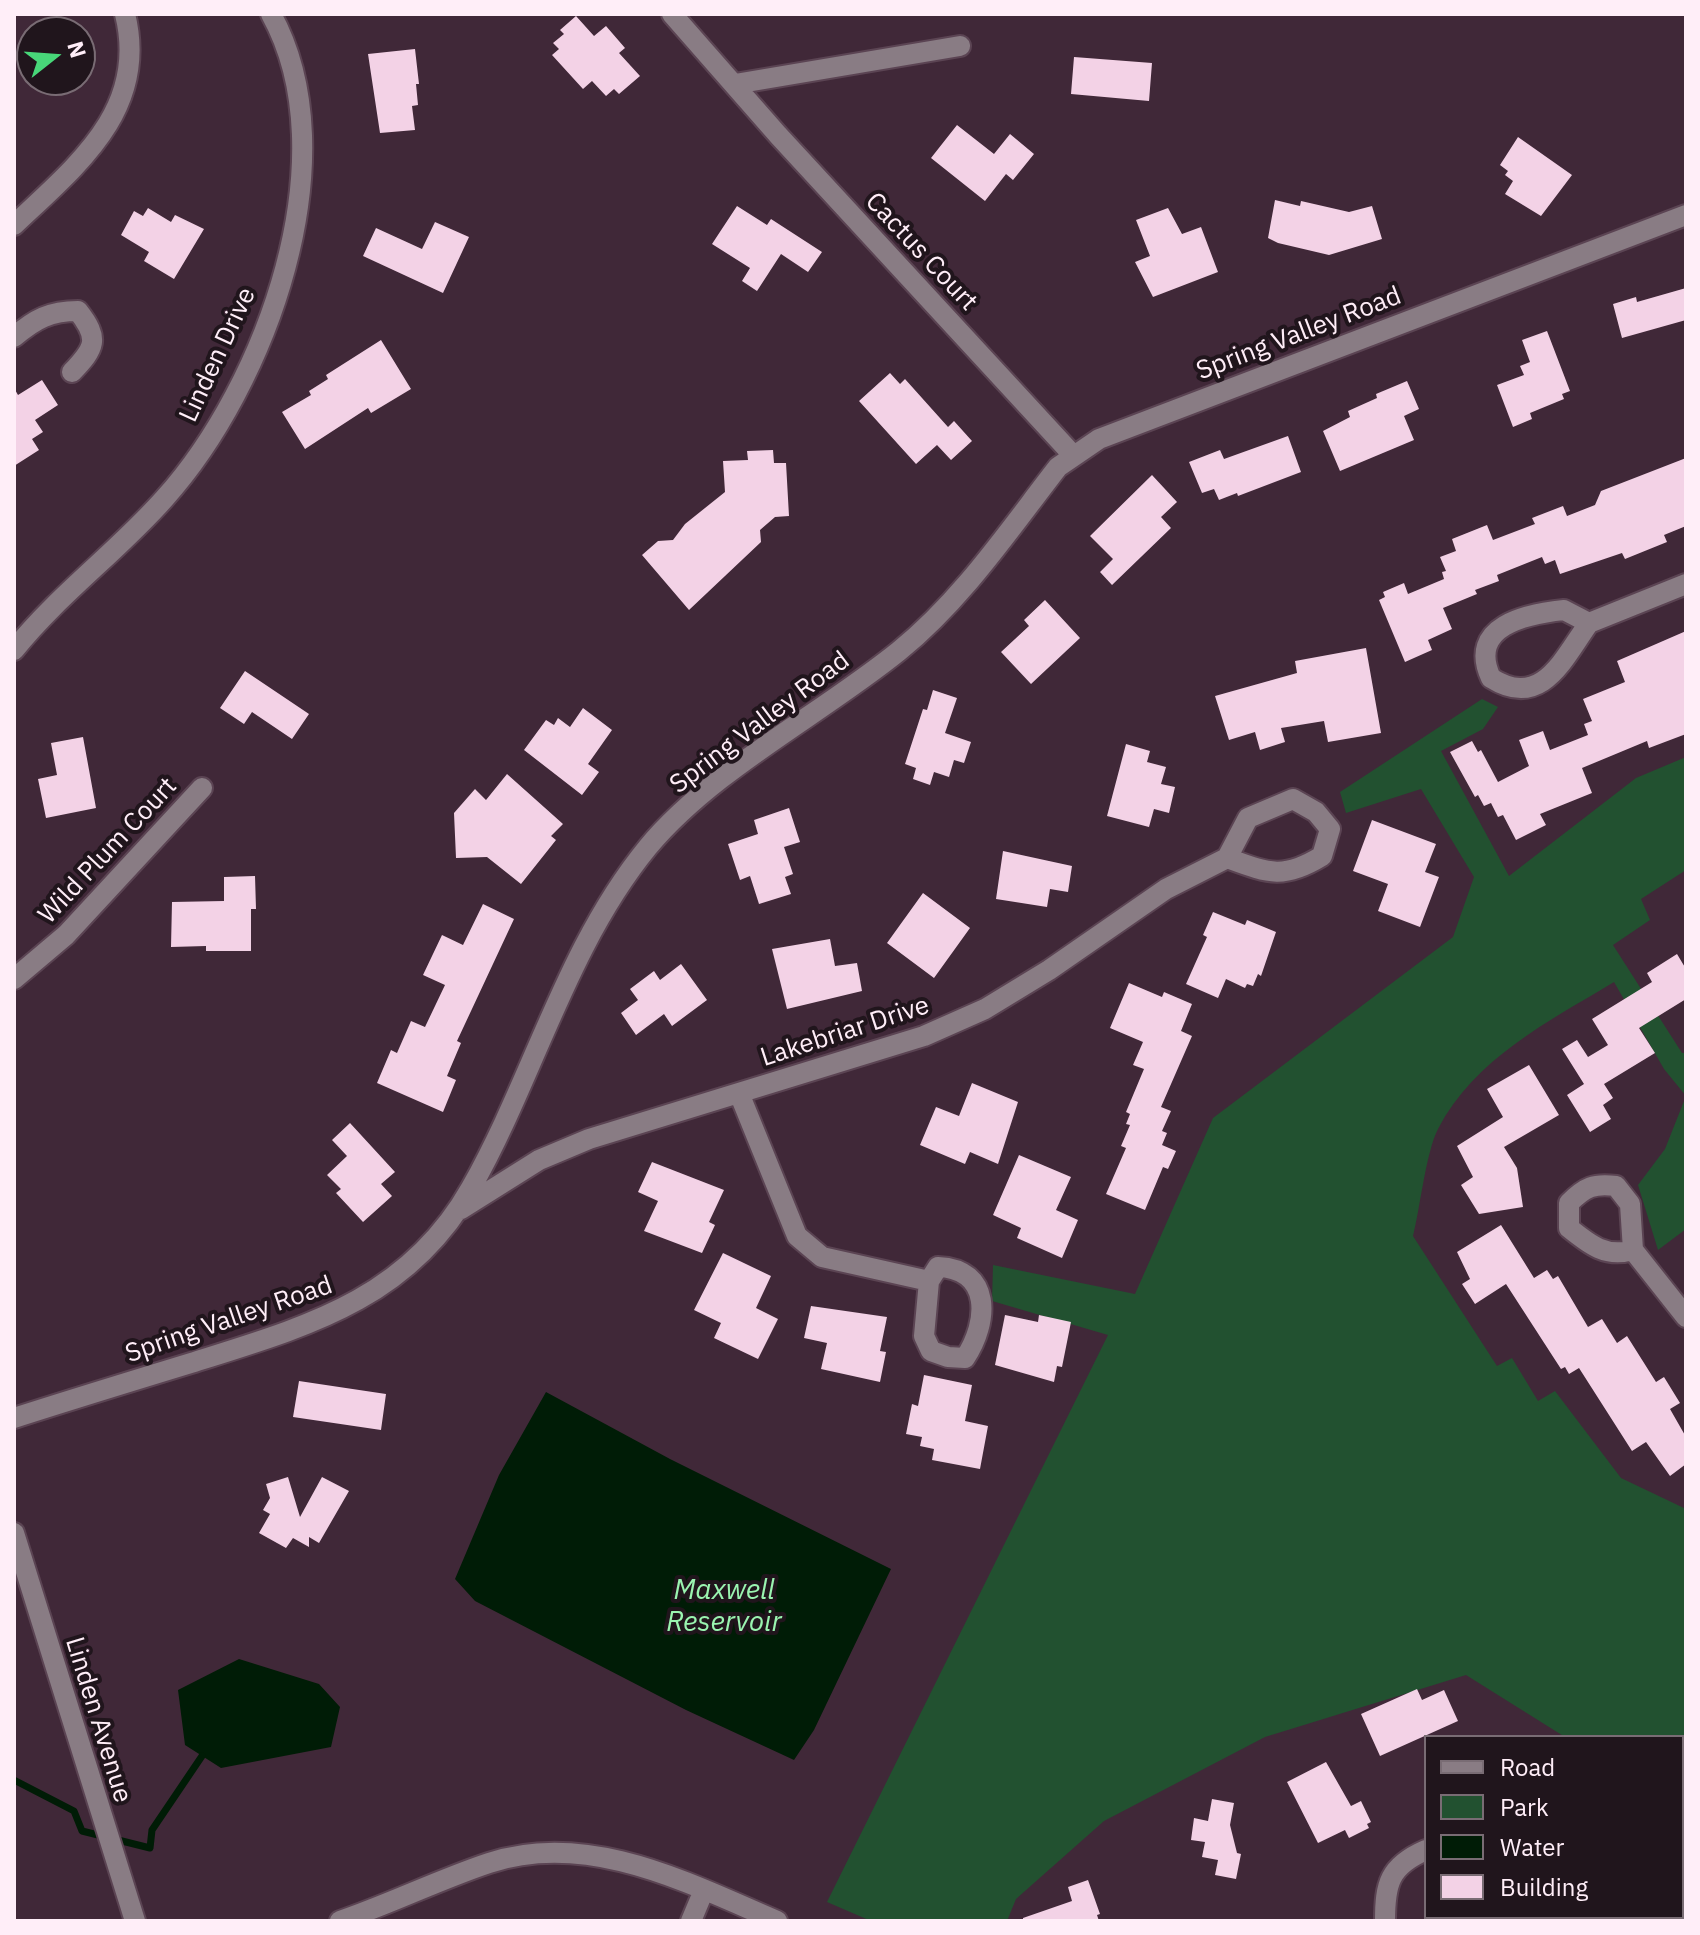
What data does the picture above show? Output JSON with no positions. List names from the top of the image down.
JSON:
{
  "streets": {
    "street": [
      "Cactus Court",
      "Spring Valley Road",
      "Linden Drive",
      "Wild Plum Court",
      "Lakebriar Drive",
      "Linden Avenue"
    ]
  },
  "crossings": [
    ["Cactus Court", "Spring Valley Road"],
    ["Spring Valley Road", "Lakebriar Drive"]
  ],
  "water": ["Maxwell Reservoir"],
  "legend": [
    "Road",
    "Park",
    "Water",
    "Building"
  ],
  "north": "right"
}
